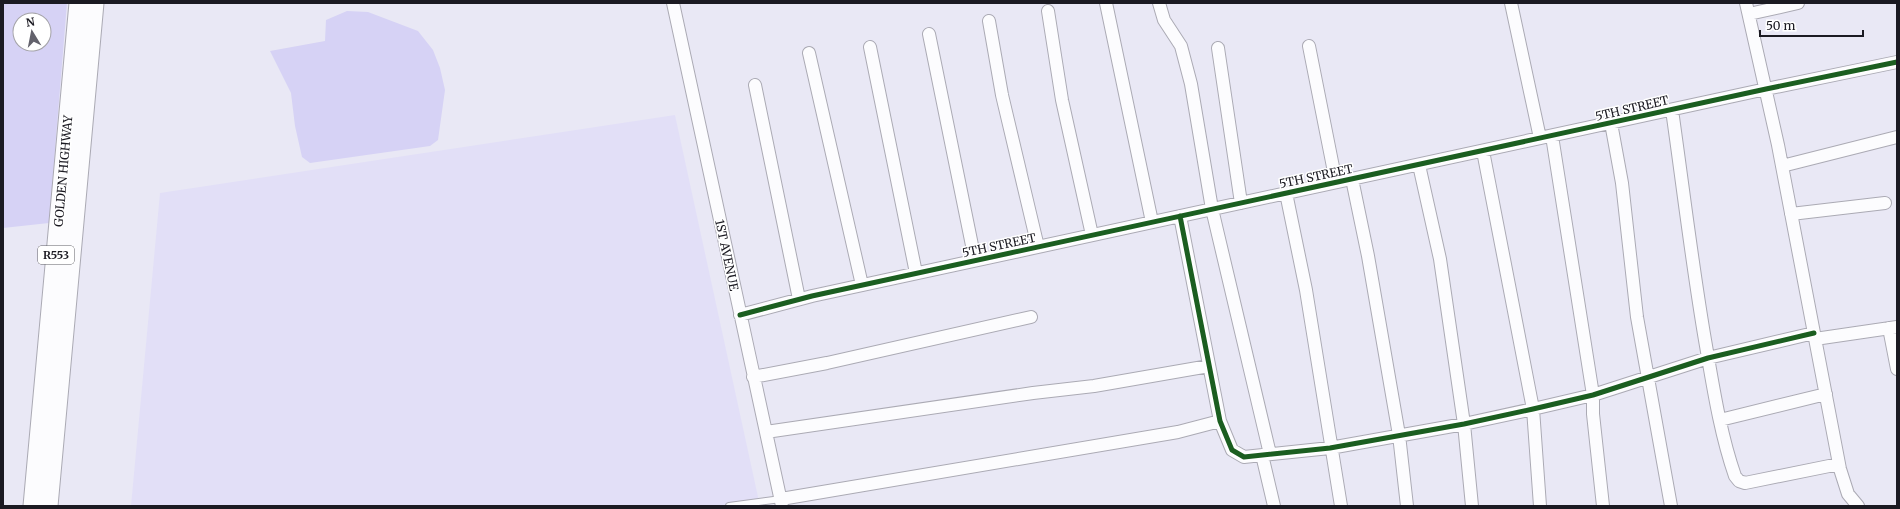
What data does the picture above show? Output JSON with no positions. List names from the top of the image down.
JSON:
{
  "streets": {
    "main road": ["GOLDEN HIGHWAY", "R553"],
    "street": ["5TH STREET", "1ST AVENUE"]
  },
  "crossings": [
    ["5TH STREET", "1ST AVENUE"]
  ],
  "scale_bar": "50 m",
  "north": "top"
}
